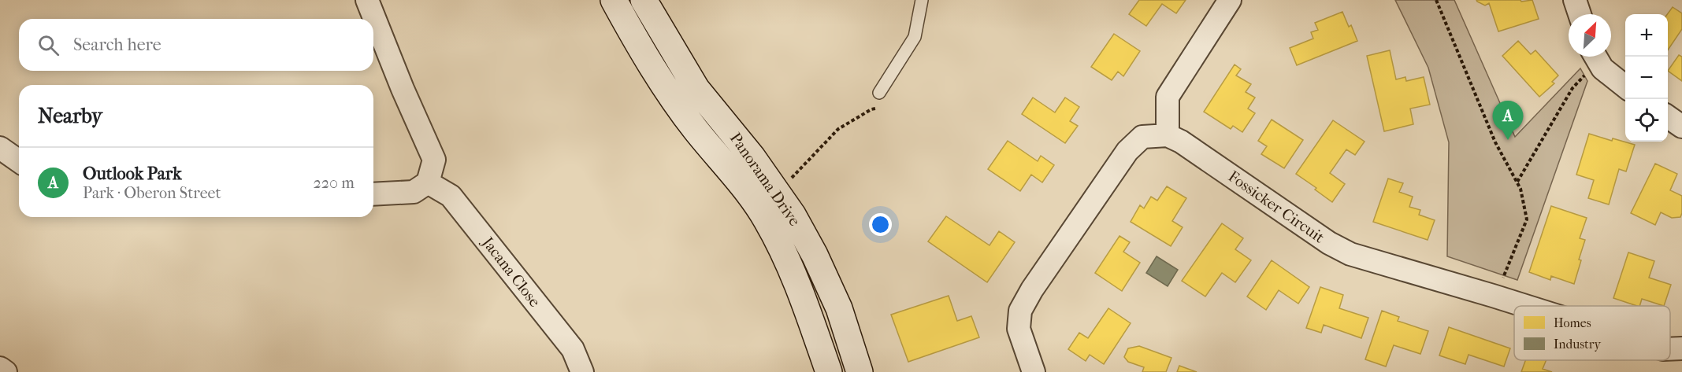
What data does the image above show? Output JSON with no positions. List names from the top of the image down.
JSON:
{
  "streets": {
    "street": ["Panorama Drive", "Fossicker Circuit", "Jacana Close"]
  },
  "legend": ["Homes", "Industry"],
  "north": "top right",
  "page": {
    "map_buttons": ["+", "−"],
    "search": "Search here",
    "heading": "Nearby",
    "pins": "A",
    "list": [
      {
        "mark": "A",
        "name": "Outlook Park",
        "note": "Park · Oberon Street",
        "value": "220 m"
      }
    ]
  }
}
